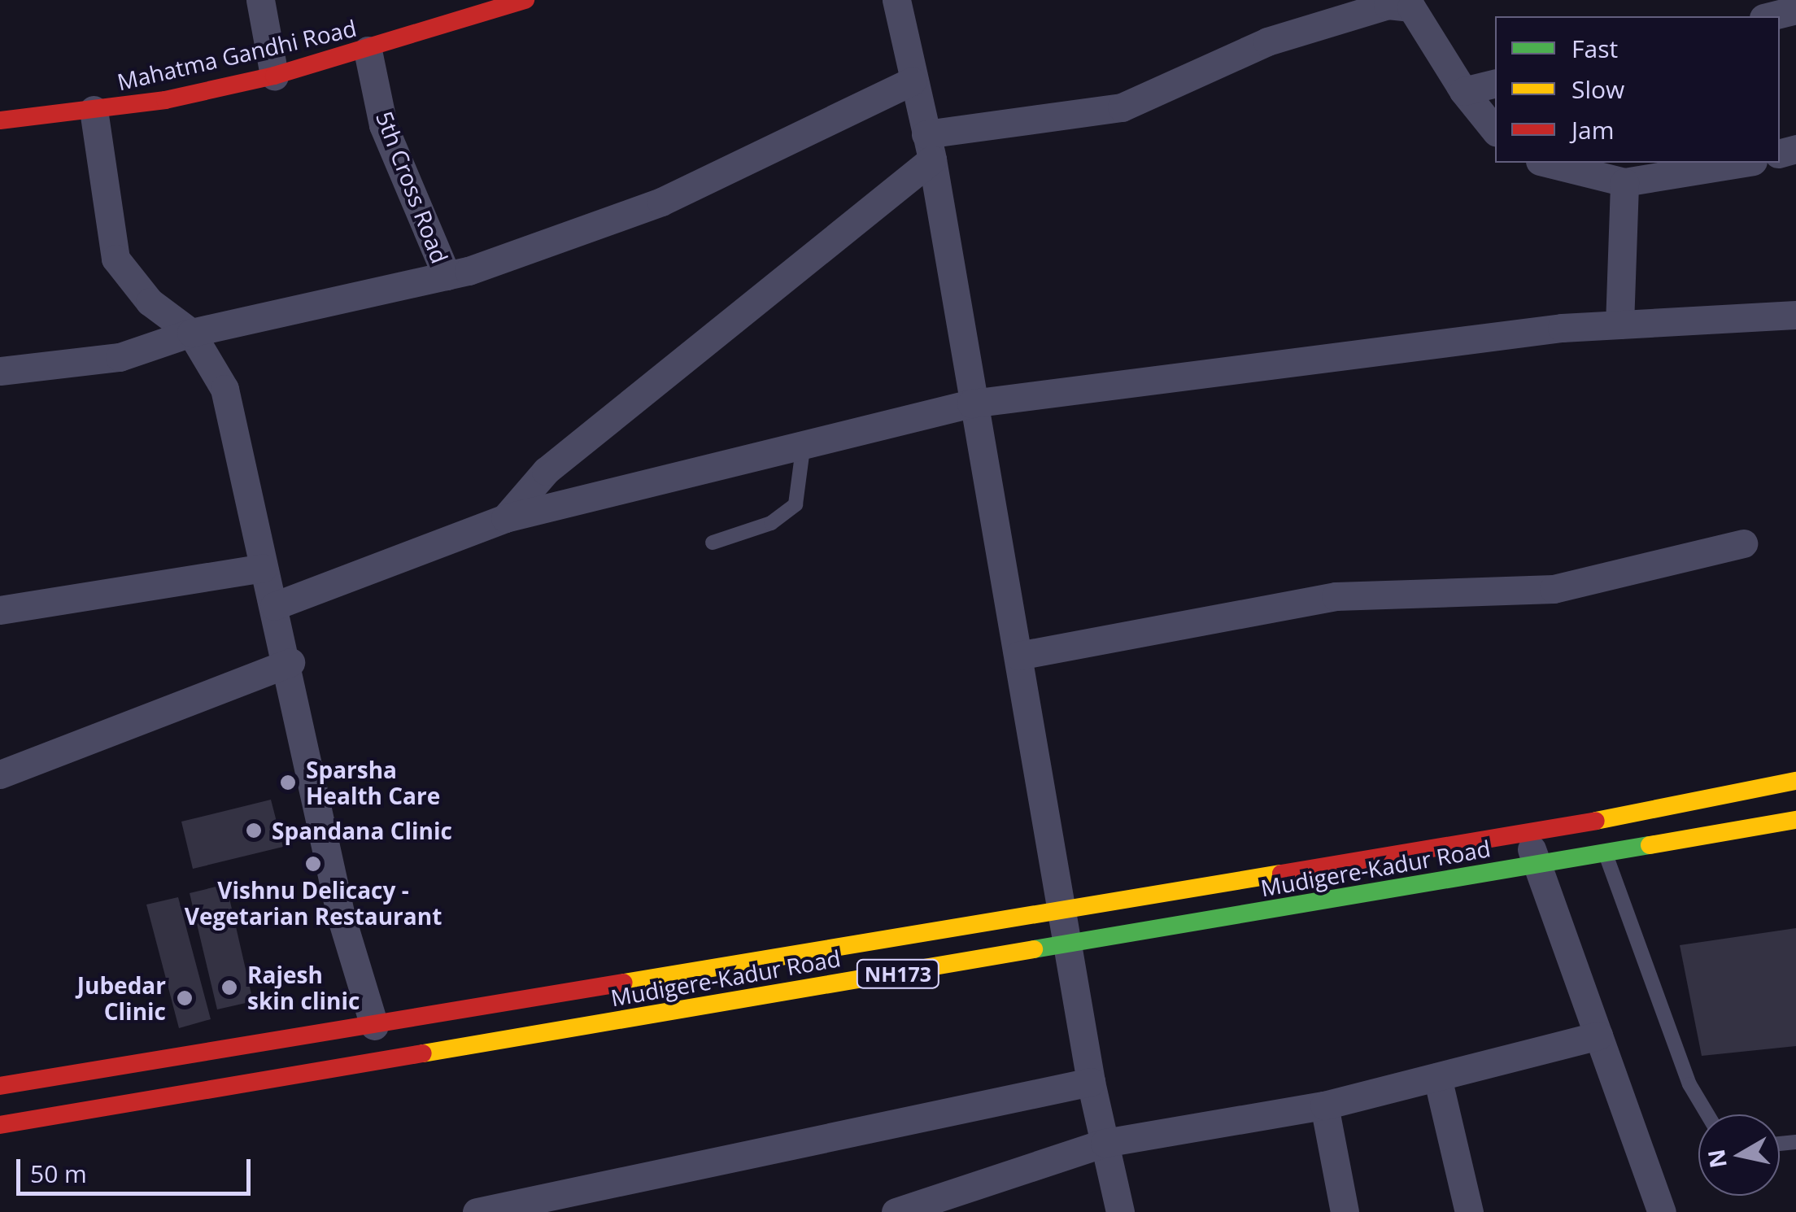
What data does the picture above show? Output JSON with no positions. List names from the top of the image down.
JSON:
{
  "streets": {
    "main road": ["Mahatma Gandhi Road", "Mudigere-Kadur Road", "NH173"],
    "street": ["5th Cross Road"]
  },
  "crossings": [
    ["Mahatma Gandhi Road", "5th Cross Road"]
  ],
  "places": [
    "Sparsha Health Care",
    "Spandana Clinic",
    "Vishnu Delicacy - Vegetarian Restaurant",
    "Rajesh skin clinic",
    "Jubedar Clinic"
  ],
  "legend": ["Fast", "Slow", "Jam"],
  "scale_bar": "50 m",
  "north": "left"
}
